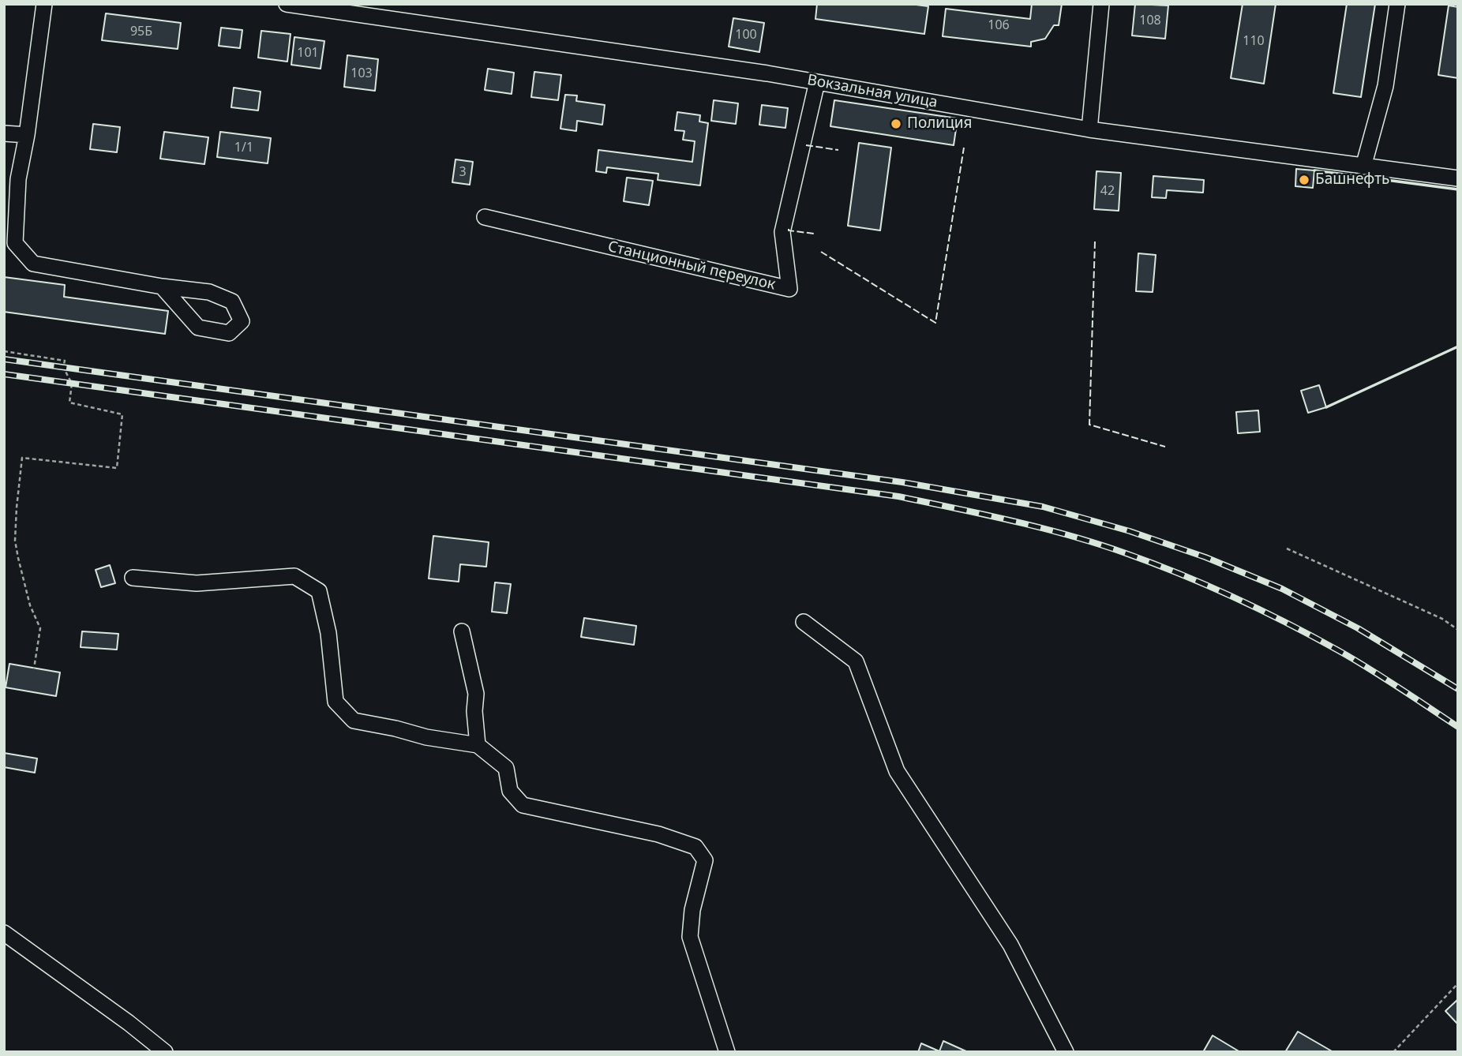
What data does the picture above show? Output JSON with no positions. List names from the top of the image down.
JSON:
{
  "streets": {
    "street": ["Вокзальная улица", "Станционный переулок"]
  },
  "crossings": [
    ["Вокзальная улица", "Станционный переулок"]
  ],
  "places": ["Полиция", "Башнефть"],
  "house_numbers": [
    "108",
    "106",
    "95Б",
    "100",
    "110",
    "101",
    "103",
    "1/1",
    "3",
    "42"
  ]
}
